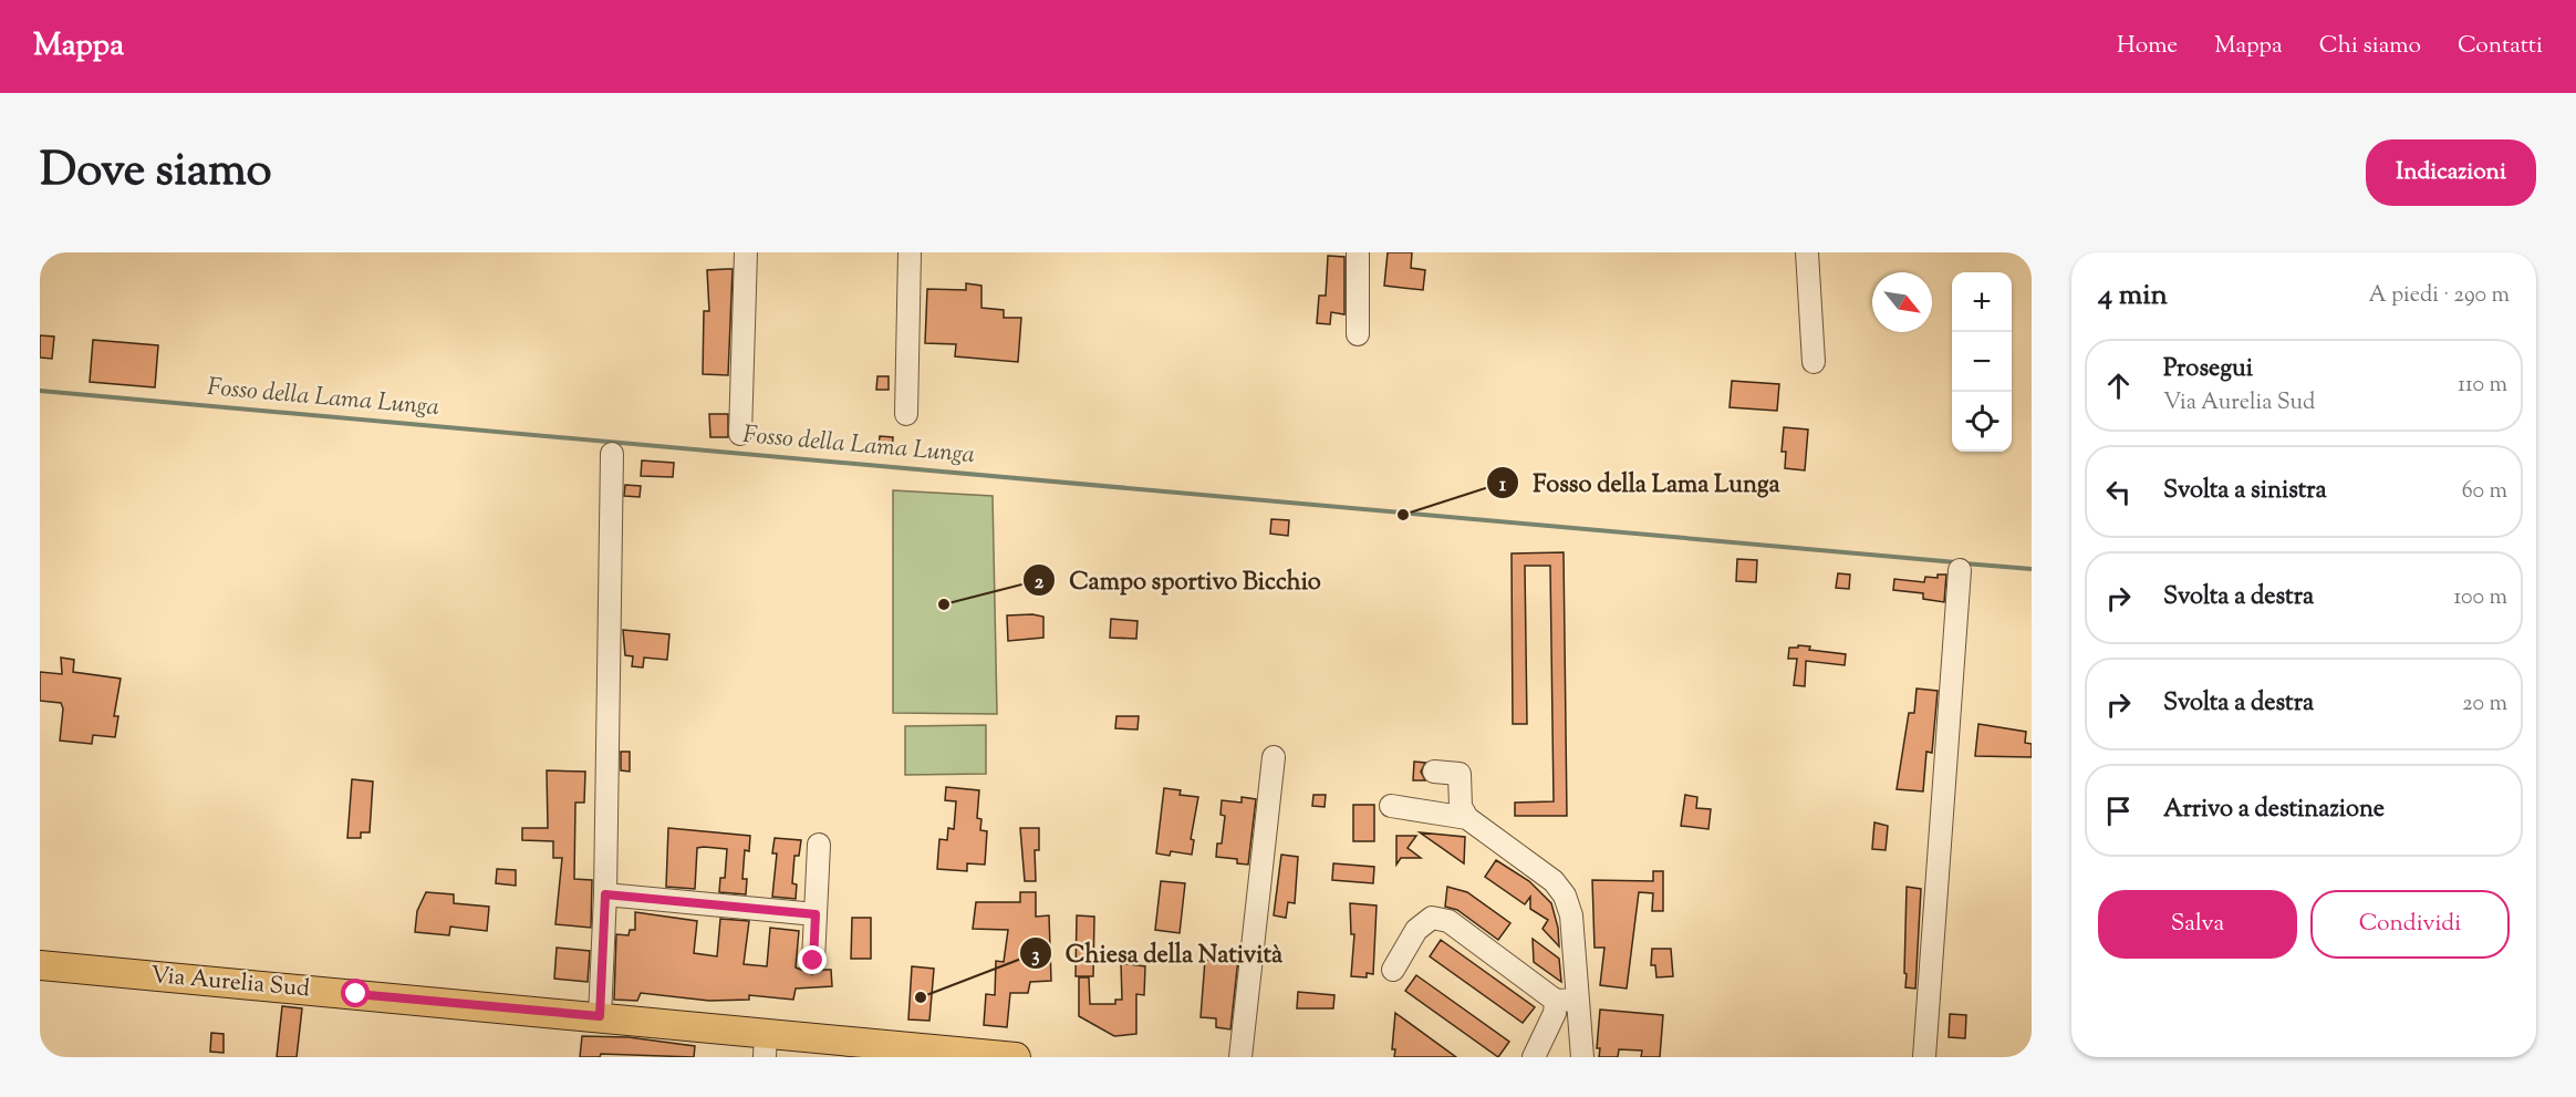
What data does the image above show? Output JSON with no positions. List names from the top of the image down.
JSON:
{
  "streets": {
    "main road": ["Via Aurelia Sud"]
  },
  "water": ["Fosso della Lama Lunga"],
  "places": ["Fosso della Lama Lunga", "Campo sportivo Bicchio", "Chiesa della Natività"],
  "north": "bottom right",
  "page": {
    "header": "Mappa",
    "nav": [
      "Home",
      "Mappa",
      "Chi siamo",
      "Contatti"
    ],
    "title": "Dove siamo",
    "buttons": [
      "Indicazioni",
      ["Salva", "Condividi"]
    ],
    "heading": ["4 min", "A piedi · 290 m"],
    "map_buttons": ["+", "−"],
    "list": [
      ["Prosegui", "Via Aurelia Sud", "110 m"],
      ["Svolta a sinistra", "60 m"],
      ["Svolta a destra", "100 m"],
      ["Svolta a destra", "20 m"],
      "Arrivo a destinazione"
    ]
  }
}
